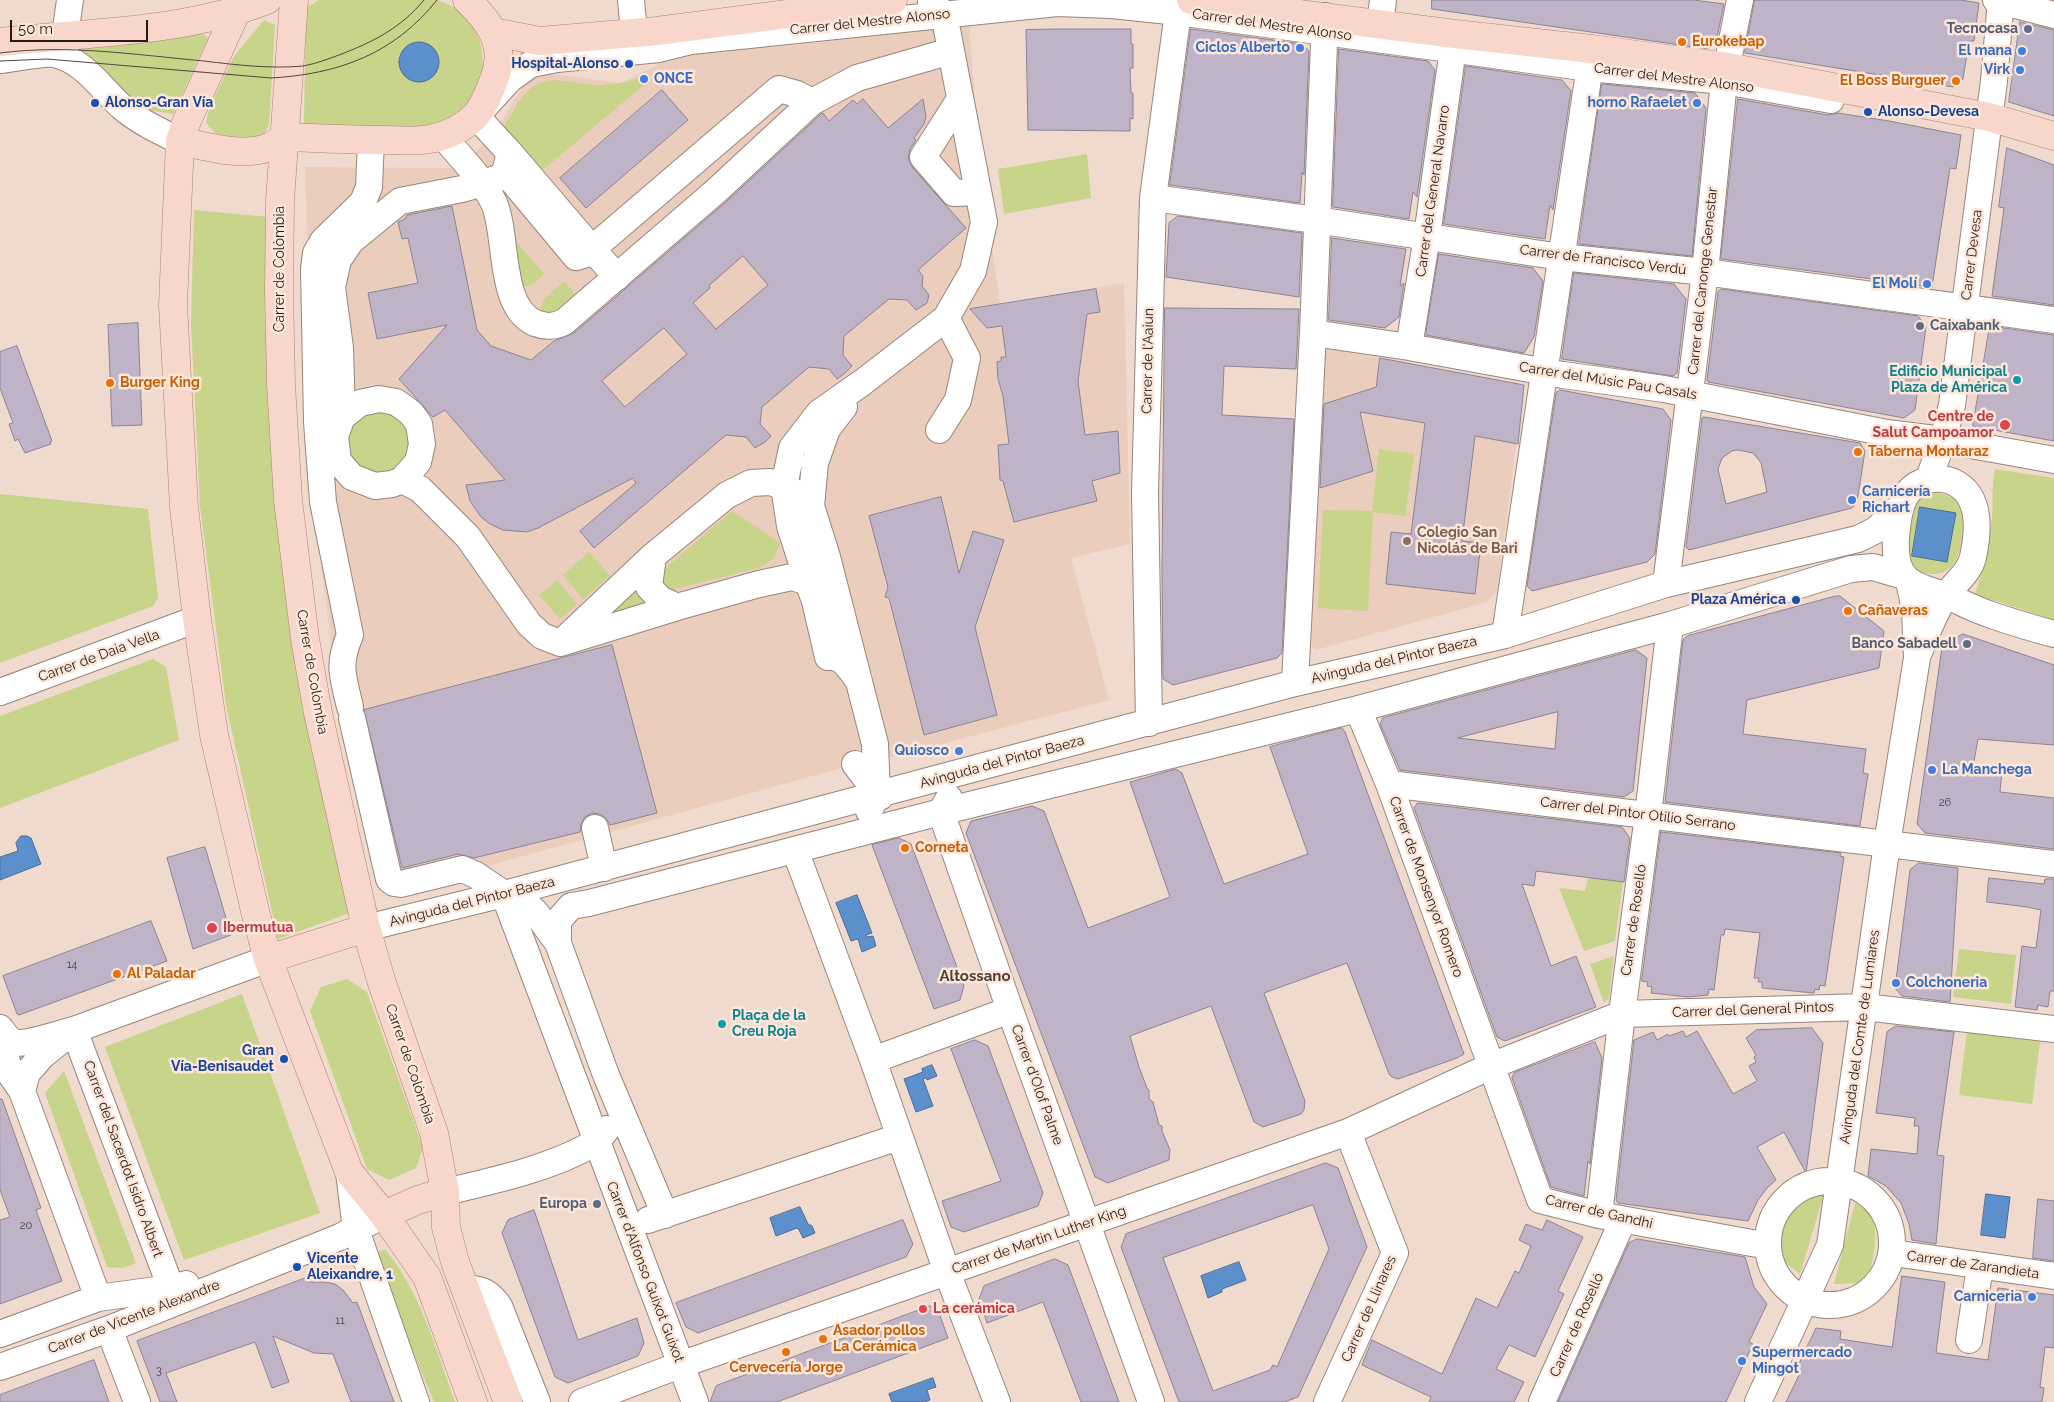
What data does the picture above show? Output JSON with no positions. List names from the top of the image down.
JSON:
{
  "streets": {
    "main road": ["Carrer del Mestre Alonso", "Carrer de Colòmbia", "Avinguda del Pintor Baeza"],
    "street": [
      "Carrer del General Navarro",
      "Carrer Devesa",
      "Carrer de Francisco Verdú",
      "Carrer del Canonge Genestar",
      "Carrer de l'Aaiun",
      "Carrer del Músic Pau Casals",
      "Carrer de Daia Vella",
      "Carrer del Pintor Otilio Serrano",
      "Carrer de Monsenyor Romero",
      "Carrer de Roselló",
      "Carrer del General Pintos",
      "Avinguda del Comte de Lumiares",
      "Carrer d'Olof Palme",
      "Carrer del Sacerdot Isidro Albert",
      "Carrer de Gandhi",
      "Carrer de Martin Luther King",
      "Carrer de Zarandieta",
      "Carrer d'Alfonso Guixot Guixot",
      "Carrer de Llinares",
      "Carrer de Vicente Alexandre"
    ]
  },
  "crossings": [
    ["Carrer del Mestre Alonso", "Carrer del General Navarro"],
    ["Carrer del Mestre Alonso", "Carrer Devesa"],
    ["Carrer del Mestre Alonso", "Carrer de Colòmbia"],
    ["Carrer del Mestre Alonso", "Carrer del Canonge Genestar"],
    ["Carrer del Mestre Alonso", "Carrer de l'Aaiun"],
    ["Carrer del General Navarro", "Carrer de Francisco Verdú"],
    ["Carrer del General Navarro", "Carrer del Músic Pau Casals"],
    ["Carrer Devesa", "Carrer de Francisco Verdú"],
    ["Carrer Devesa", "Carrer del Músic Pau Casals"],
    ["Carrer Devesa", "Avinguda del Pintor Baeza"],
    ["Carrer Devesa", "Avinguda del Comte de Lumiares"],
    ["Carrer de Francisco Verdú", "Carrer del Canonge Genestar"],
    ["Carrer de Francisco Verdú", "Carrer de l'Aaiun"],
    ["Carrer de Colòmbia", "Avinguda del Pintor Baeza"],
    ["Carrer del Canonge Genestar", "Carrer del Músic Pau Casals"],
    ["Carrer del Canonge Genestar", "Avinguda del Pintor Baeza"],
    ["Carrer de l'Aaiun", "Avinguda del Pintor Baeza"],
    ["Carrer del Músic Pau Casals", "Avinguda del Pintor Baeza"],
    ["Carrer del Músic Pau Casals", "Avinguda del Comte de Lumiares"],
    ["Avinguda del Pintor Baeza", "Avinguda del Comte de Lumiares"],
    ["Avinguda del Pintor Baeza", "Carrer del Sacerdot Isidro Albert"],
    ["Avinguda del Pintor Baeza", "Carrer d'Alfonso Guixot Guixot"],
    ["Carrer del Pintor Otilio Serrano", "Carrer de Monsenyor Romero"],
    ["Carrer del Pintor Otilio Serrano", "Carrer de Roselló"],
    ["Carrer del Pintor Otilio Serrano", "Avinguda del Comte de Lumiares"],
    ["Carrer de Monsenyor Romero", "Carrer del General Pintos"],
    ["Carrer de Monsenyor Romero", "Carrer de Gandhi"],
    ["Carrer de Monsenyor Romero", "Carrer de Martin Luther King"],
    ["Carrer de Roselló", "Carrer del General Pintos"],
    ["Carrer de Roselló", "Carrer de Gandhi"],
    ["Carrer del General Pintos", "Avinguda del Comte de Lumiares"],
    ["Carrer del General Pintos", "Carrer de Gandhi"],
    ["Carrer del General Pintos", "Carrer de Martin Luther King"],
    ["Carrer d'Olof Palme", "Carrer de Martin Luther King"],
    ["Carrer del Sacerdot Isidro Albert", "Carrer de Vicente Alexandre"],
    ["Carrer de Gandhi", "Carrer de Martin Luther King"],
    ["Carrer de Martin Luther King", "Carrer d'Alfonso Guixot Guixot"],
    ["Carrer de Martin Luther King", "Carrer de Llinares"]
  ],
  "districts": ["Altossano"],
  "places": [
    "Tecnocasa",
    "Eurokebap",
    "Ciclos Alberto",
    "El mana",
    "Hospital-Alonso",
    "Virk",
    "ONCE",
    "El Boss Burguer",
    "Alonso-Gran Vía",
    "horno Rafaelet",
    "Alonso-Devesa",
    "El Molí",
    "Caixabank",
    "Edificio Municipal Plaza de América",
    "Burger King",
    "Centre de Salut Campoamor",
    "Taberna Montaraz",
    "Carnicería Richart",
    "Colegio San Nicolás de Bari",
    "Plaza América",
    "Cañaveras",
    "Banco Sabadell",
    "Quiosco",
    "La Manchega",
    "Corneta",
    "Ibermutua",
    "Al Paladar",
    "Colchoneria",
    "Plaça de la Creu Roja",
    "Gran Vía-Benisaudet",
    "Europa",
    "Vicente Aleixandre, 1",
    "Carniceria",
    "La cerámica",
    "Asador pollos La Cerámica",
    "Cervecería Jorge",
    "Supermercado Mingot"
  ],
  "house_numbers": [
    "26",
    "14",
    "20",
    "11",
    "3"
  ],
  "scale_bar": "50 m"
}
